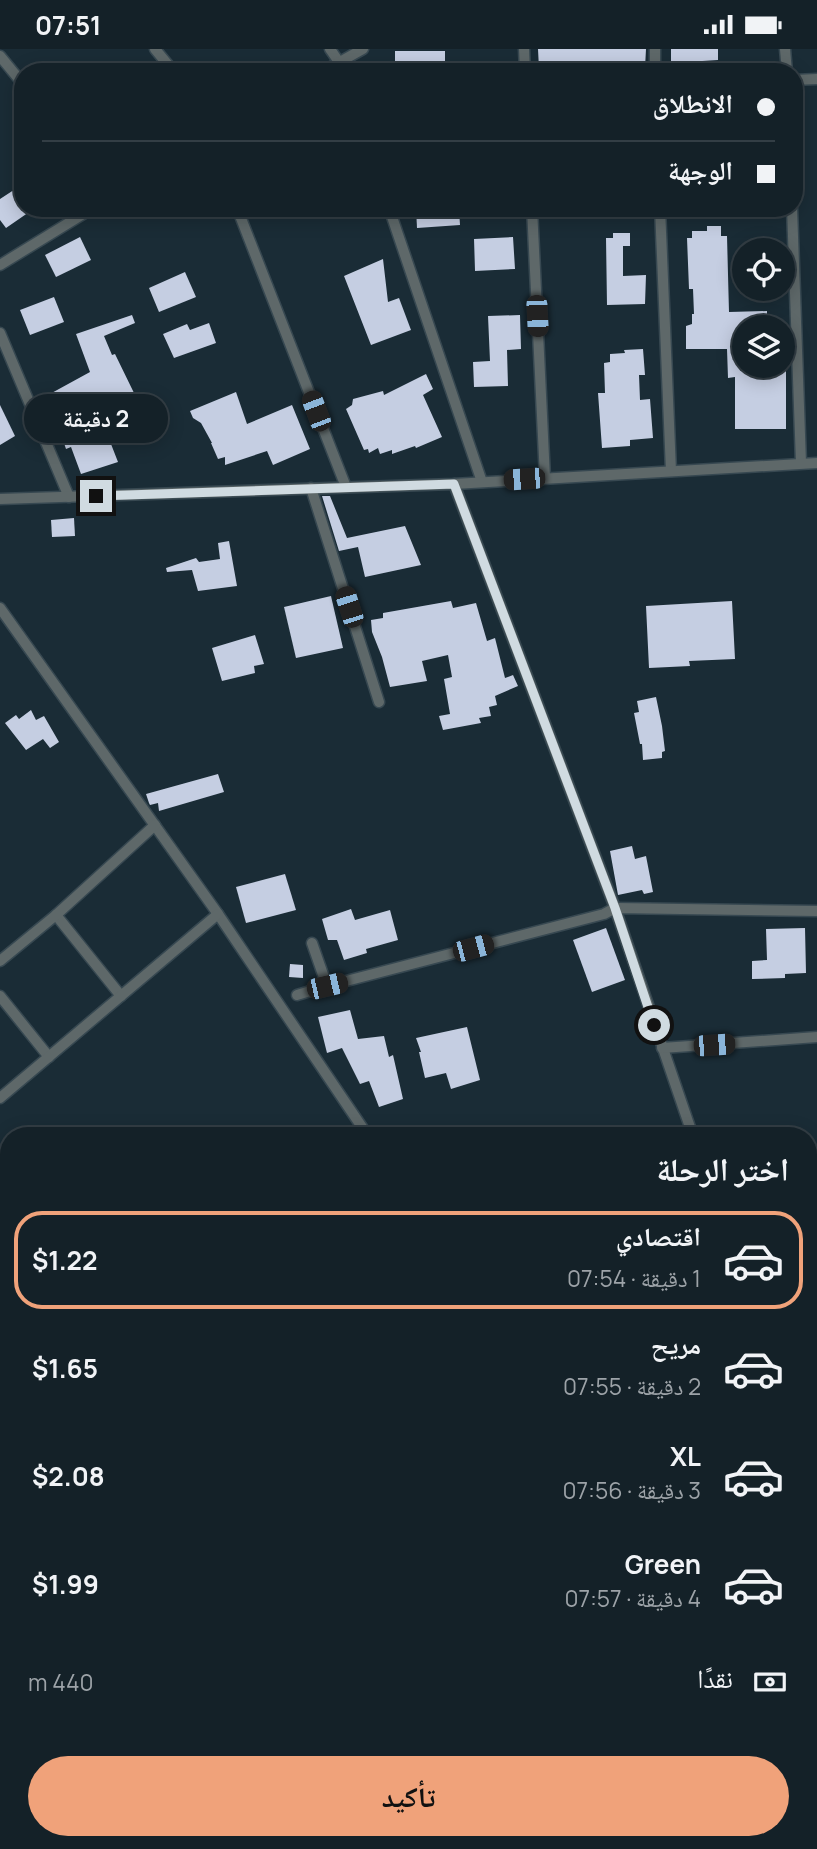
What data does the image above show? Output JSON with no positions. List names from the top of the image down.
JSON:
{
  "page": {
    "status": "07:51",
    "banner": ["الانطلاق", "الوجهة"],
    "bubble": "2 دقيقة",
    "heading": "اختر الرحلة",
    "list": [
      {
        "name": "اقتصادي",
        "note": "1 دقيقة · 07:54",
        "value": "$1.22"
      },
      {
        "name": "مريح",
        "note": "2 دقيقة · 07:55",
        "value": "$1.65"
      },
      {
        "name": "XL",
        "note": "3 دقيقة · 07:56",
        "value": "$2.08"
      },
      {
        "name": "Green",
        "note": "4 دقيقة · 07:57",
        "value": "$1.99"
      }
    ],
    "pay": ["نقدًا", "440 m"],
    "buttons": "تأكيد"
  }
}
